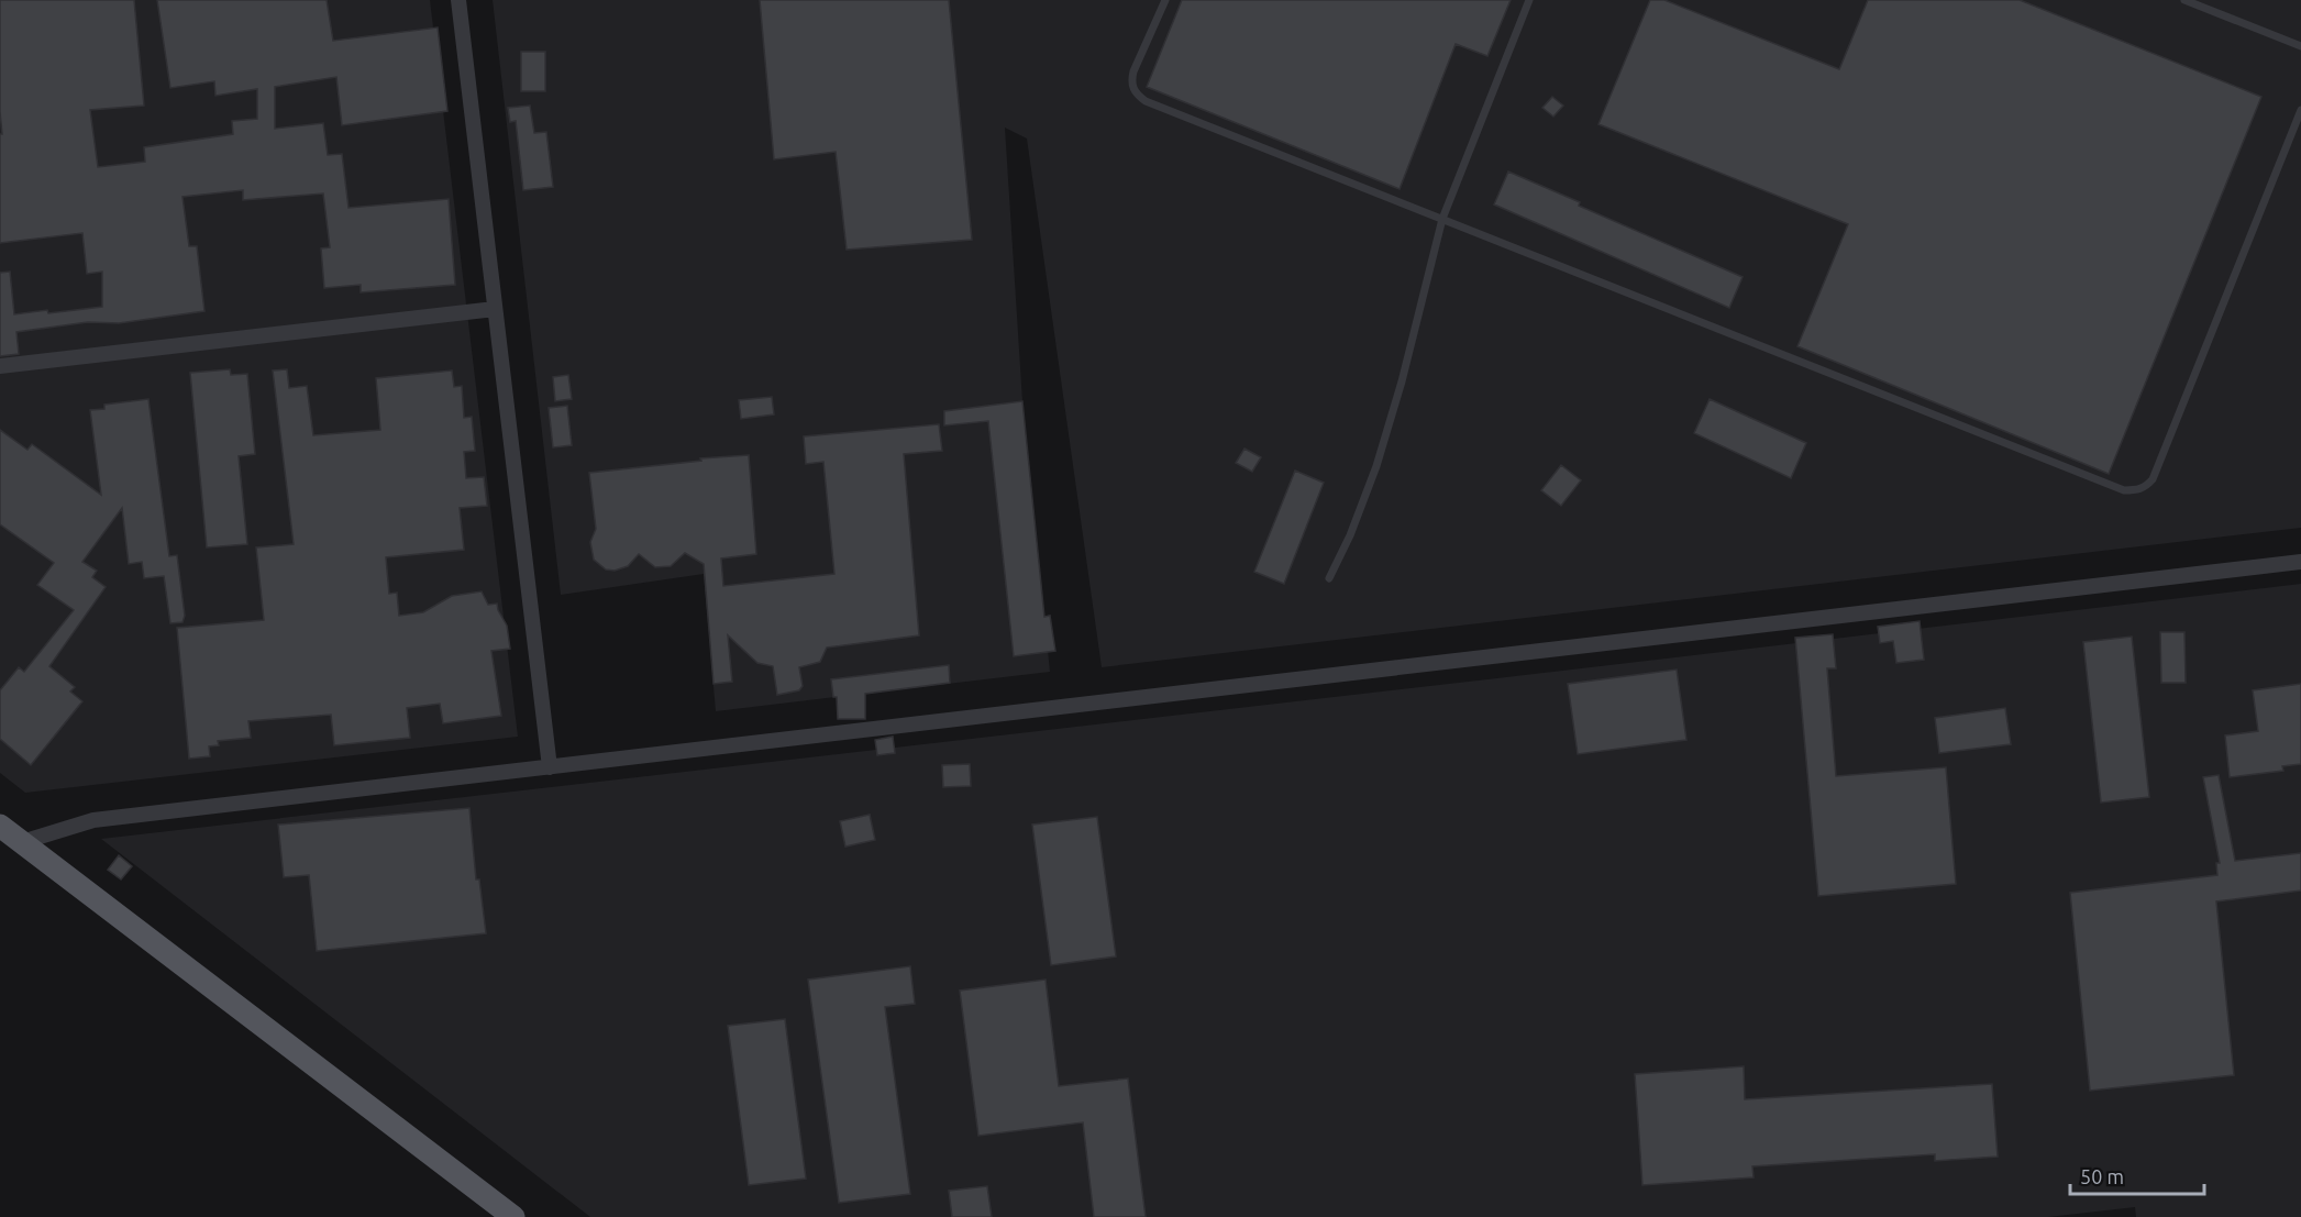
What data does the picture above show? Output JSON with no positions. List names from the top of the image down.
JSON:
{
  "scale_bar": "50 m"
}
